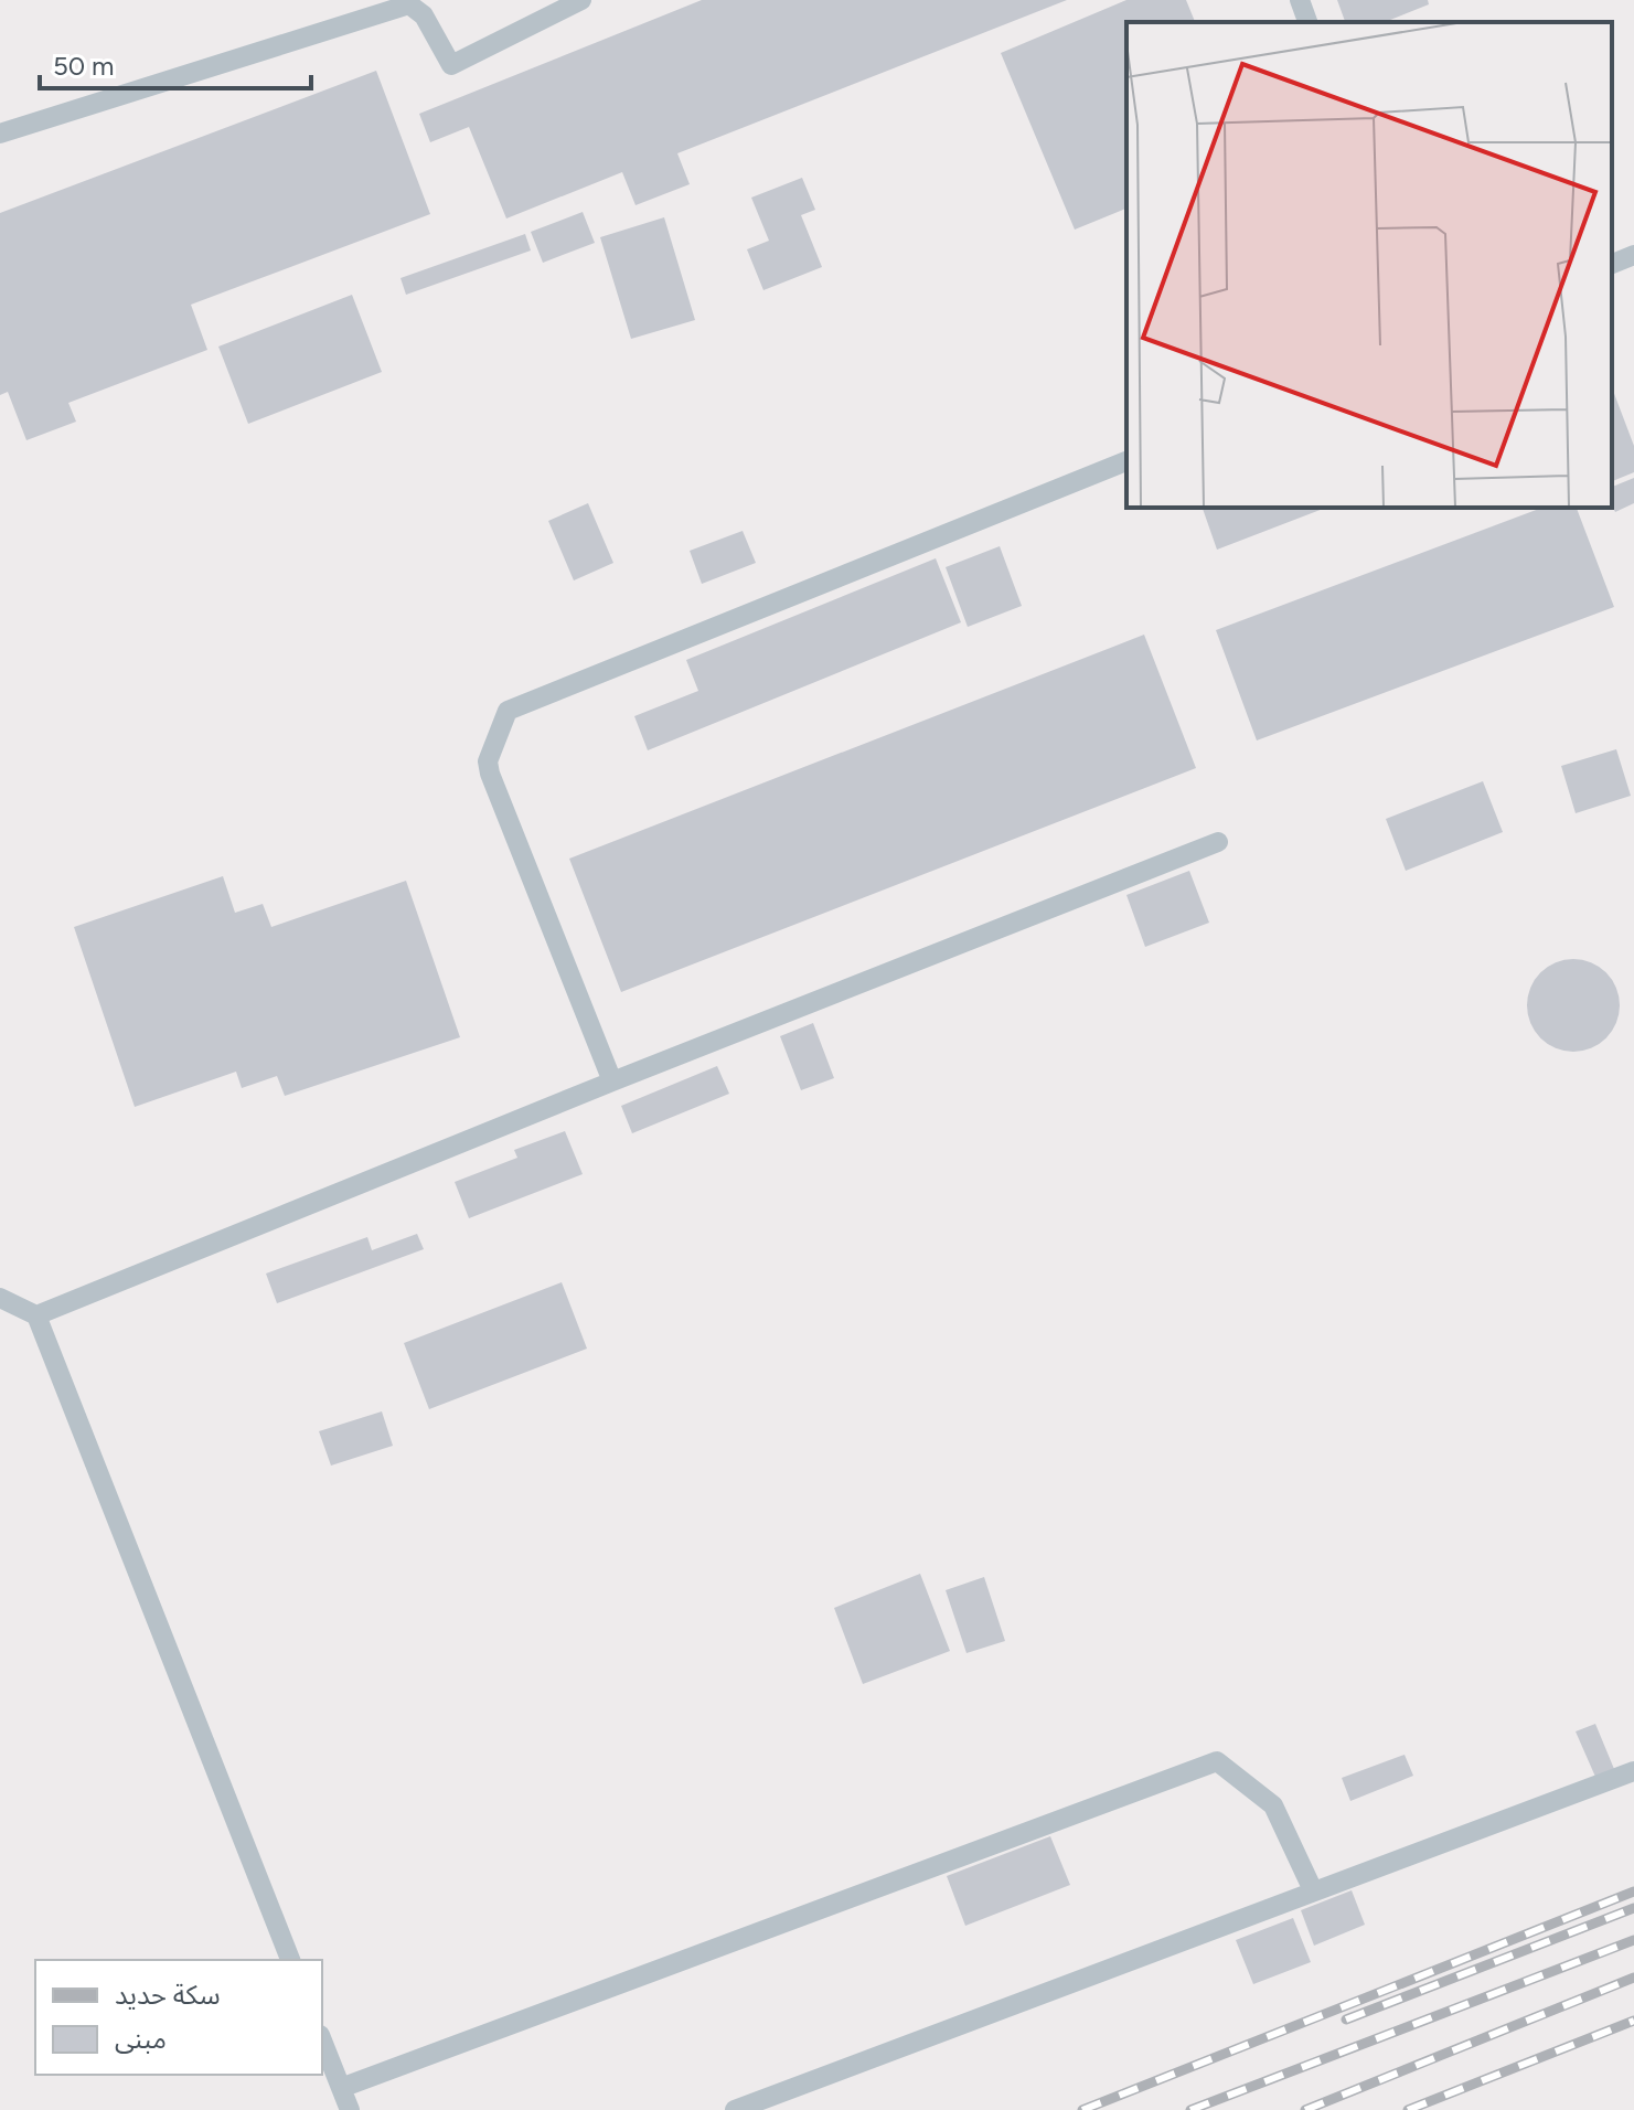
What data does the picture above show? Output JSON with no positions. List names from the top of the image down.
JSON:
{
  "legend": ["سكة حديد", "مبنى"],
  "scale_bar": "50 m"
}
